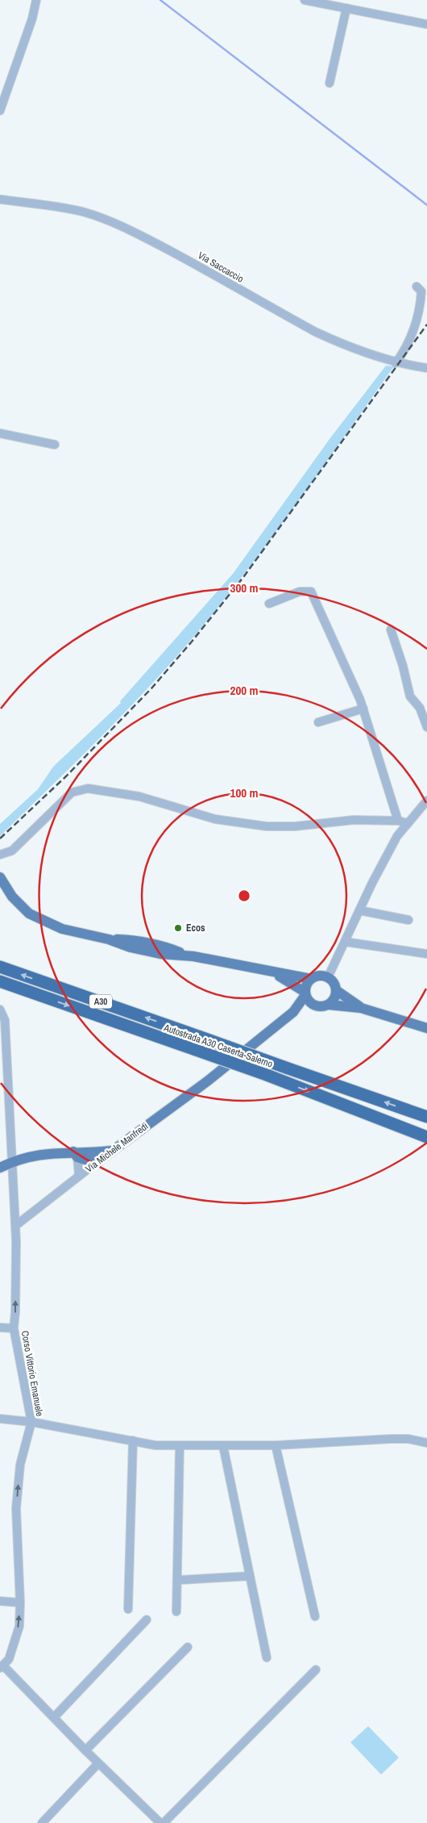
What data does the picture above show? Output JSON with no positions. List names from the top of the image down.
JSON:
{
  "streets": {
    "highway": ["A30", "Autostrada A30 Caserta-Salerno"],
    "main road": ["Via Michele Manfredi"],
    "street": ["Via Saccaccio", "Corso Vittorio Emanuele"]
  },
  "crossings": [
    ["Via Michele Manfredi", "Corso Vittorio Emanuele"]
  ],
  "one_way": ["Corso Vittorio Emanuele"],
  "places": ["Ecos"],
  "rings": ["300 m", "200 m", "100 m"]
}
